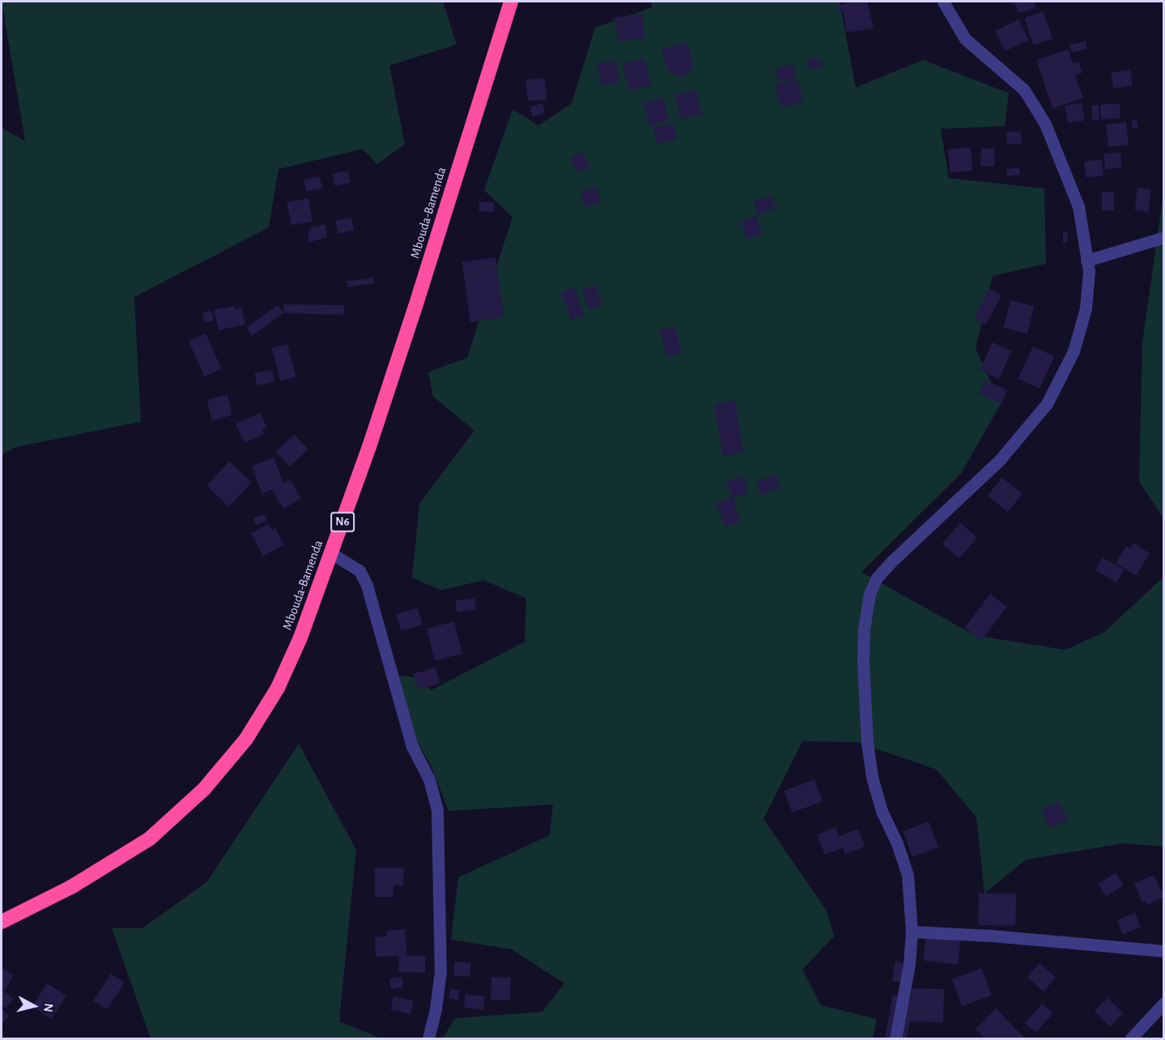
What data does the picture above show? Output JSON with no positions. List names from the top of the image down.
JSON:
{
  "streets": {
    "highway": ["Mbouda-Bamenda", "N6"]
  },
  "north": "right"
}
